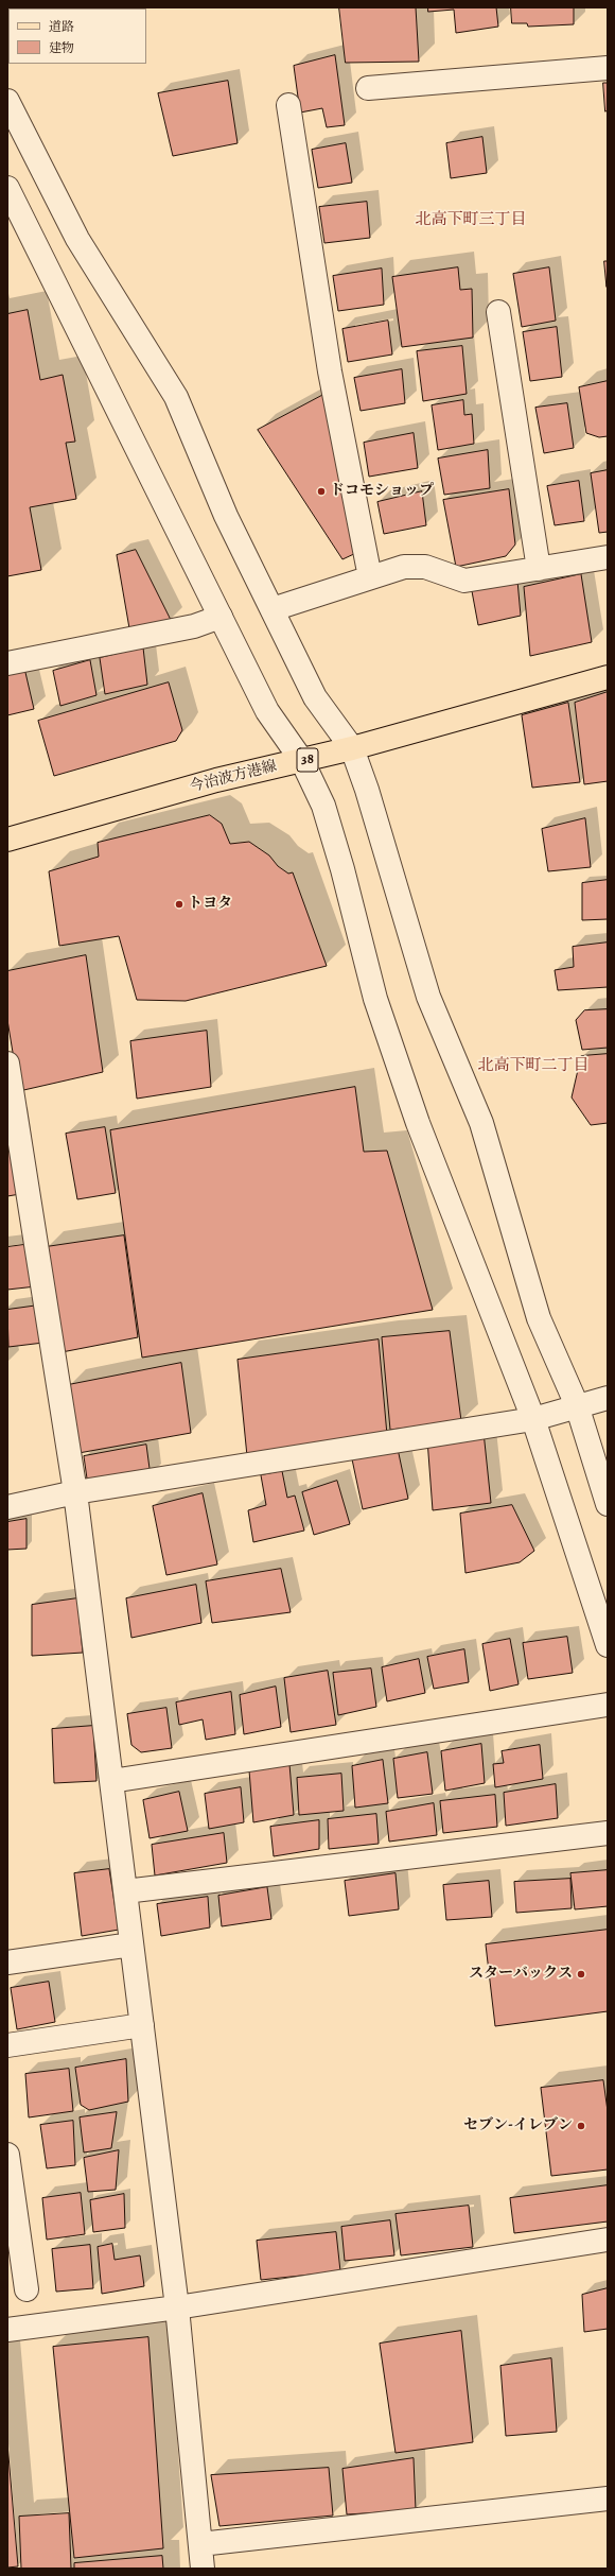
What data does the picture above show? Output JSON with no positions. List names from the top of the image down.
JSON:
{
  "streets": {
    "main road": ["38", "今治波方港線"]
  },
  "districts": ["北高下町三丁目", "北高下町二丁目"],
  "places": [
    "ドコモショップ",
    "トヨタ",
    "スターバックス",
    "セブン-イレブン"
  ],
  "legend": ["道路", "建物"]
}
